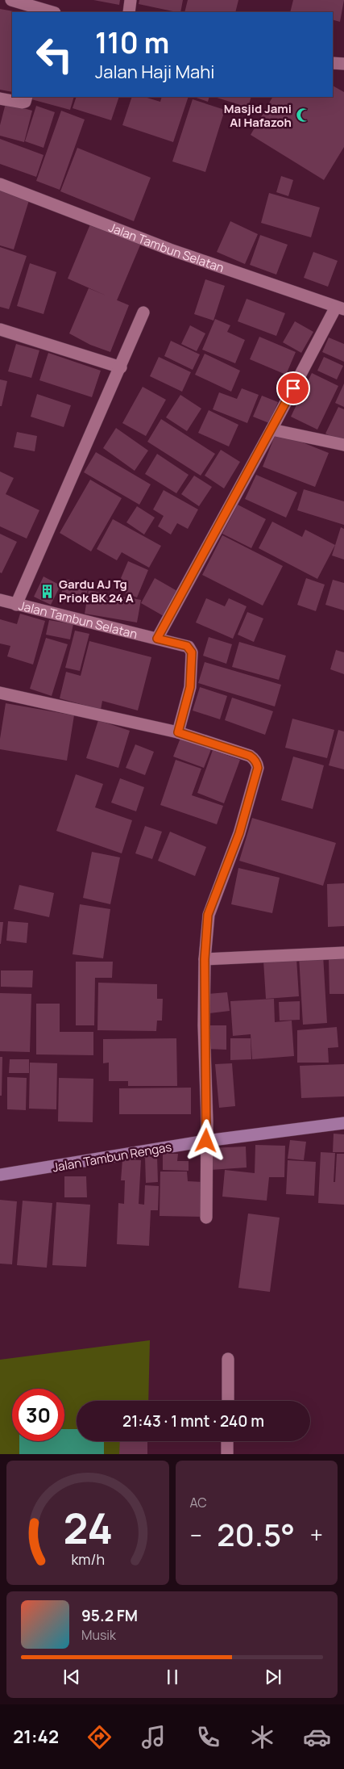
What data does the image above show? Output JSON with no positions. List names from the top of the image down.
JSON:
{
  "streets": {
    "street": ["Jalan Tambun Selatan", "Jalan Tambun Rengas"]
  },
  "places": {
    "mosque": ["Masjid Jami Al Hafazoh"],
    "building": ["Gardu AJ Tg Priok BK 24 A"]
  },
  "page": {
    "turn": ["110 m", "Jalan Haji Mahi"],
    "limit": "30",
    "trip": "21:43 · 1 mnt · 240 m",
    "tile": "AC",
    "heat": ["−", "20.5°", "+"],
    "song": ["95.2 FM", "Musik"],
    "tabs": "21:42",
    "gauge": ["24", "km/h"]
  }
}
